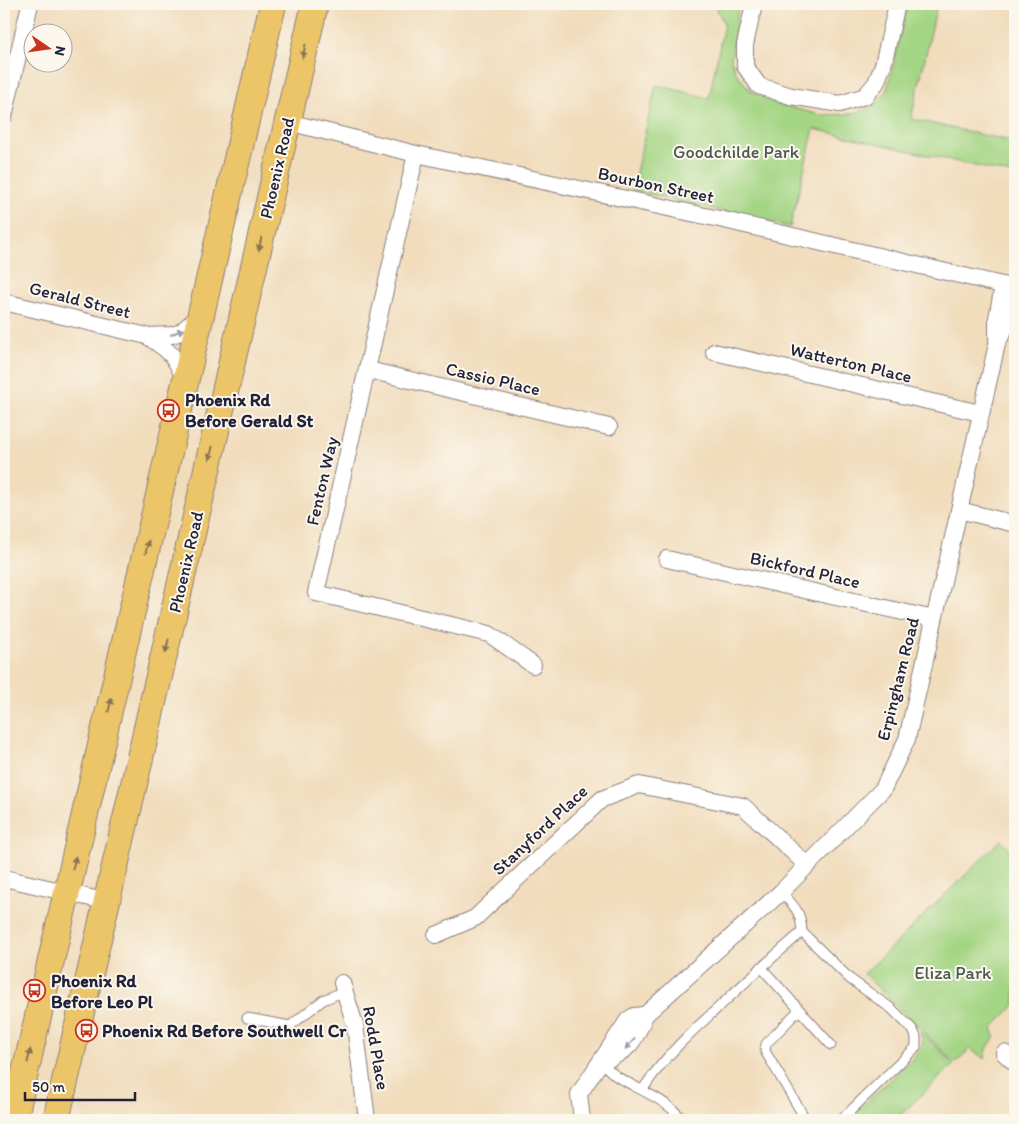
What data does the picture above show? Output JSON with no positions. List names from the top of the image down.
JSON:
{
  "streets": {
    "main road": ["Phoenix Road"],
    "street": [
      "Bourbon Street",
      "Gerald Street",
      "Watterton Place",
      "Cassio Place",
      "Fenton Way",
      "Bickford Place",
      "Erpingham Road",
      "Stanyford Place",
      "Rodd Place"
    ]
  },
  "crossings": [
    ["Phoenix Road", "Bourbon Street"],
    ["Bourbon Street", "Fenton Way"],
    ["Bourbon Street", "Erpingham Road"],
    ["Watterton Place", "Erpingham Road"],
    ["Cassio Place", "Fenton Way"],
    ["Bickford Place", "Erpingham Road"],
    ["Erpingham Road", "Stanyford Place"]
  ],
  "parks": ["Goodchilde Park", "Eliza Park"],
  "places": {
    "bus stop": ["Phoenix Rd Before Gerald St", "Phoenix Rd Before Leo Pl", "Phoenix Rd Before Southwell Cr"]
  },
  "scale_bar": "50 m",
  "north": "right"
}
